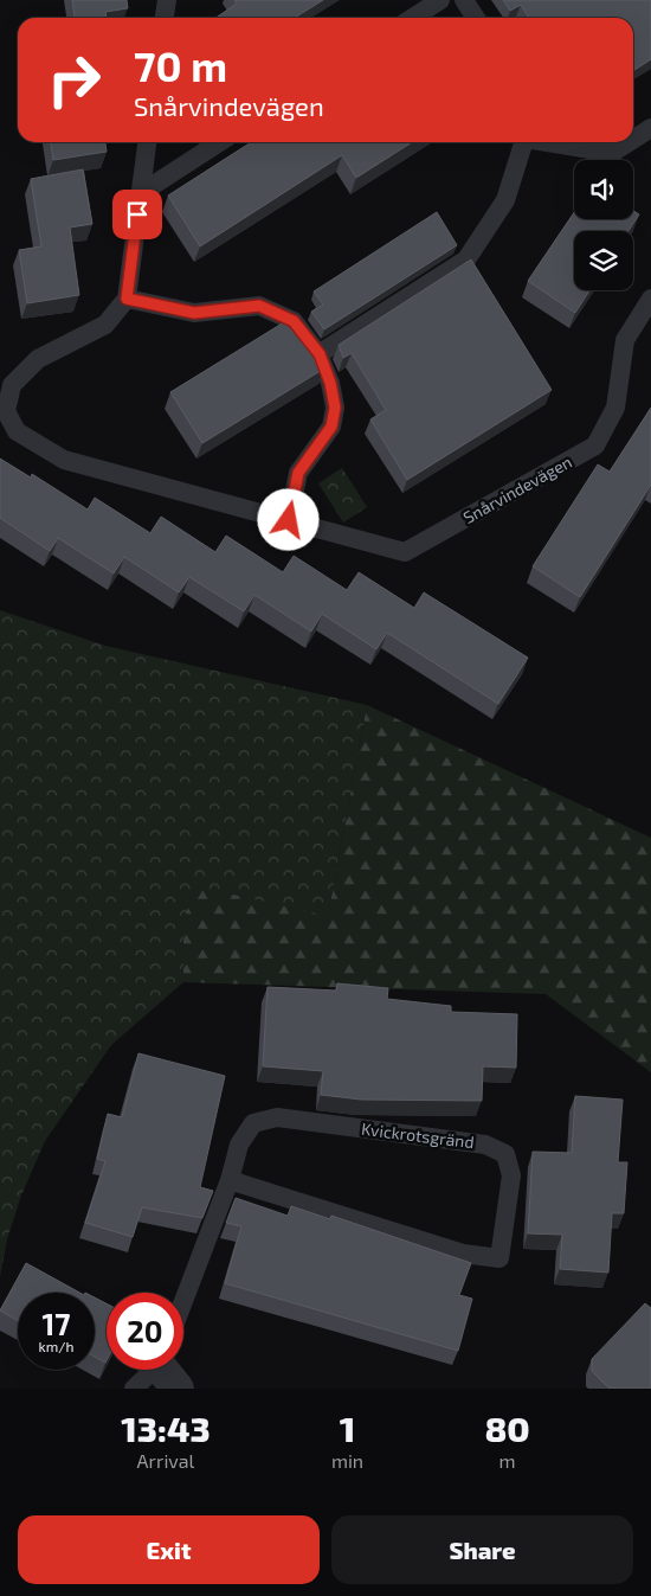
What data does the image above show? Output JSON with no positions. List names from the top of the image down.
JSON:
{
  "streets": {
    "lane": ["Snårvindevägen", "Kvickrotsgränd"]
  },
  "page": {
    "turn": ["70 m", "Snårvindevägen"],
    "speed": "17 km/h",
    "limit": "20",
    "eta": [
      "13:43",
      "Arrival",
      "1",
      "min",
      "80",
      "m"
    ],
    "buttons": ["Exit", "Share"]
  }
}
